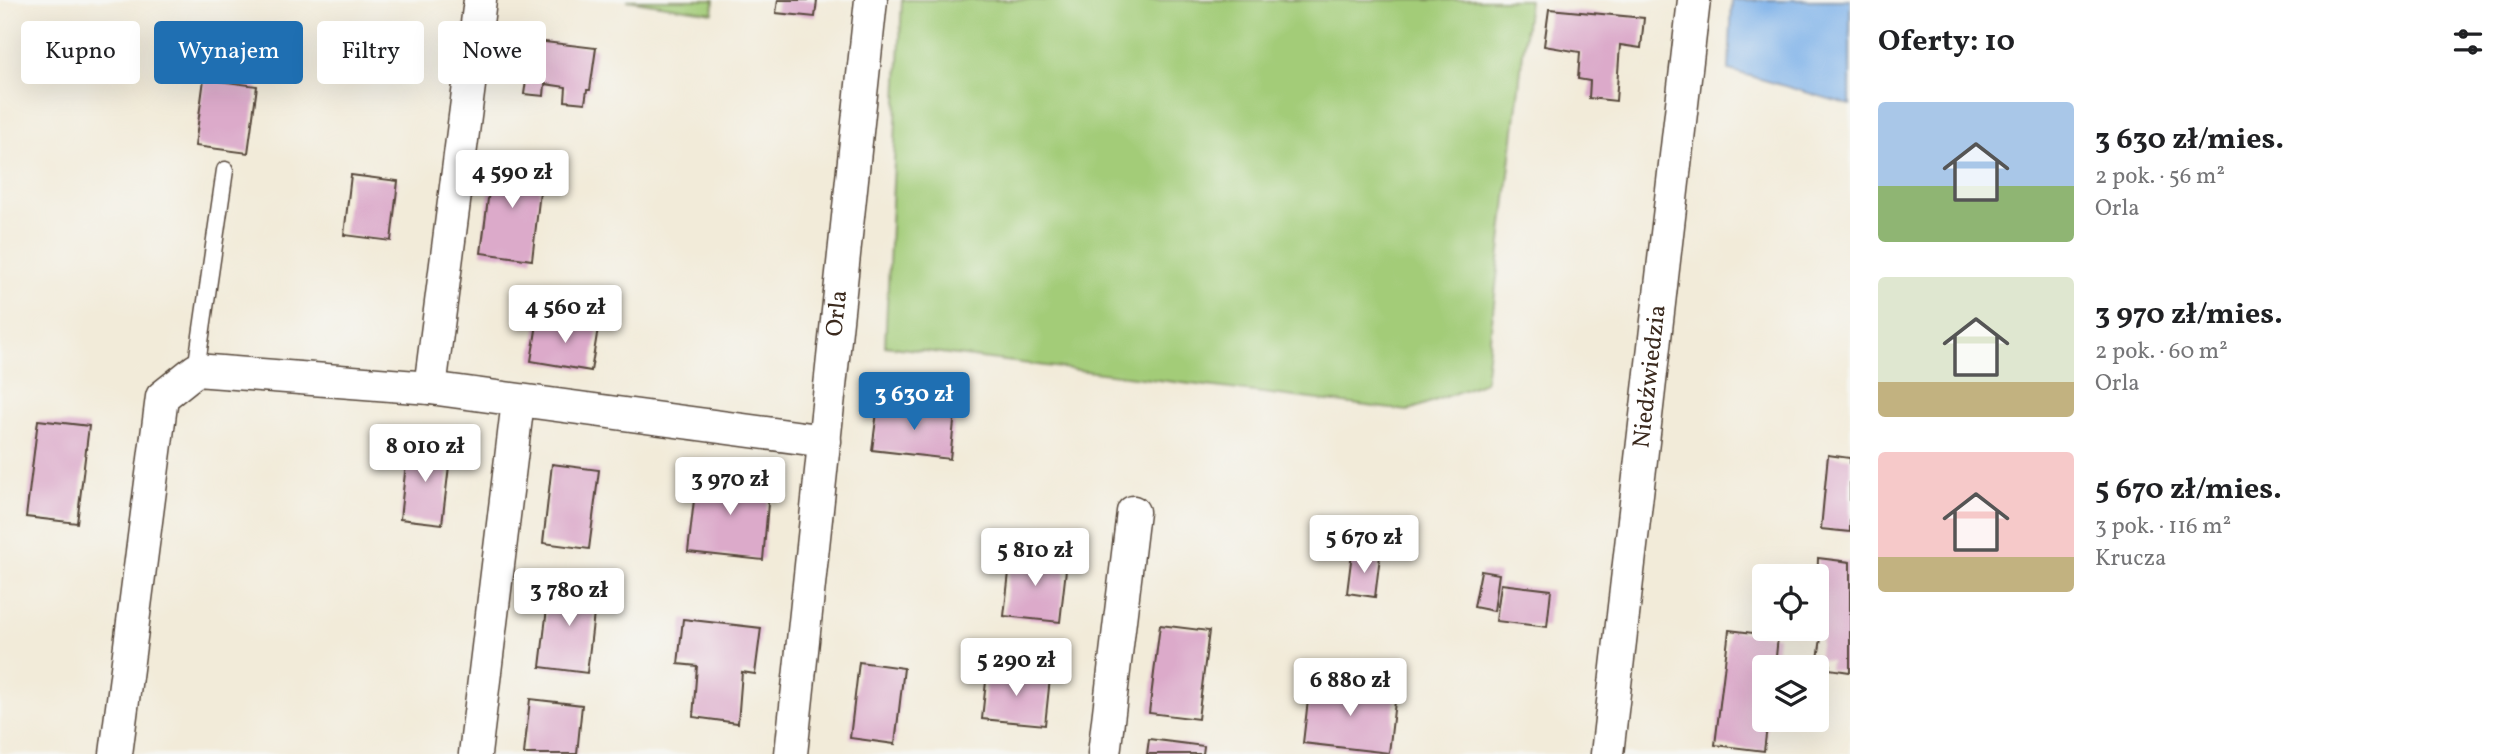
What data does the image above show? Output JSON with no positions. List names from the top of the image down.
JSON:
{
  "streets": {
    "street": ["Orla", "Niedźwiedzia"]
  },
  "page": {
    "heading": "Oferty: 10",
    "chip": [
      "Kupno",
      "Wynajem",
      "Filtry",
      "Nowe"
    ],
    "list": [
      {
        "name": "3 630 zł/mies.",
        "note": "2 pok. · 56 m² · Orla"
      },
      {
        "name": "3 970 zł/mies.",
        "note": "2 pok. · 60 m² · Orla"
      },
      {
        "name": "5 670 zł/mies.",
        "note": "3 pok. · 116 m² · Krucza"
      }
    ],
    "price": [
      "4 590 zł",
      "4 560 zł",
      "3 630 zł",
      "8 010 zł",
      "3 970 zł",
      "5 670 zł",
      "5 810 zł",
      "3 780 zł",
      "5 290 zł",
      "6 880 zł"
    ]
  }
}
